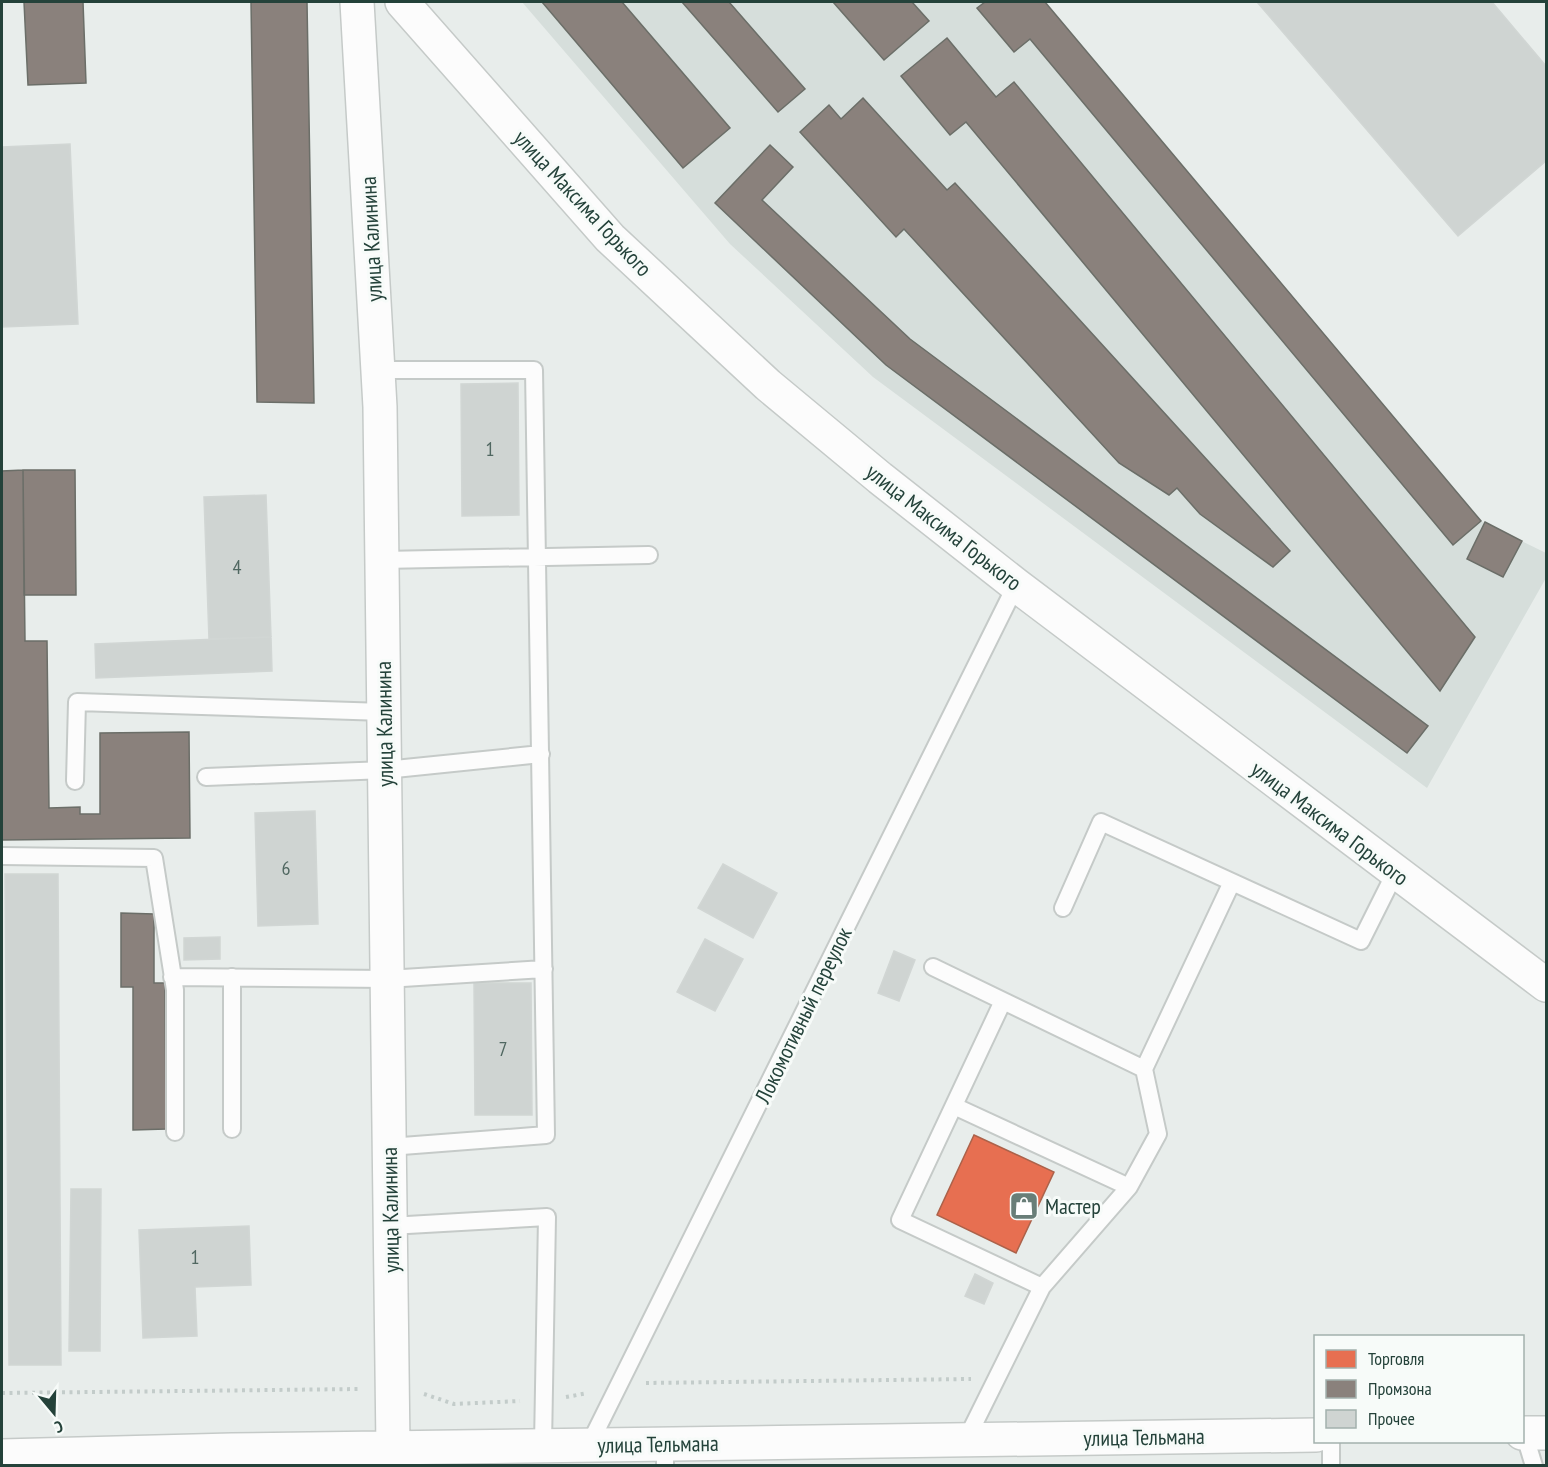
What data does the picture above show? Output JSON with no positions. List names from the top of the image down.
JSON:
{
  "streets": {
    "street": ["улица Максима Горького", "улица Калинина", "улица Тельмана"],
    "lane": ["Локомотивный переулок"]
  },
  "crossings": [
    ["улица Максима Горького", "Локомотивный переулок"],
    ["улица Калинина", "улица Тельмана"],
    ["Локомотивный переулок", "улица Тельмана"]
  ],
  "places": {
    "shop": ["Мастер"]
  },
  "house_numbers": [
    "1",
    "4",
    "6",
    "7",
    "1"
  ],
  "legend": ["Торговля", "Промзона", "Прочее"],
  "north": "bottom"
}
